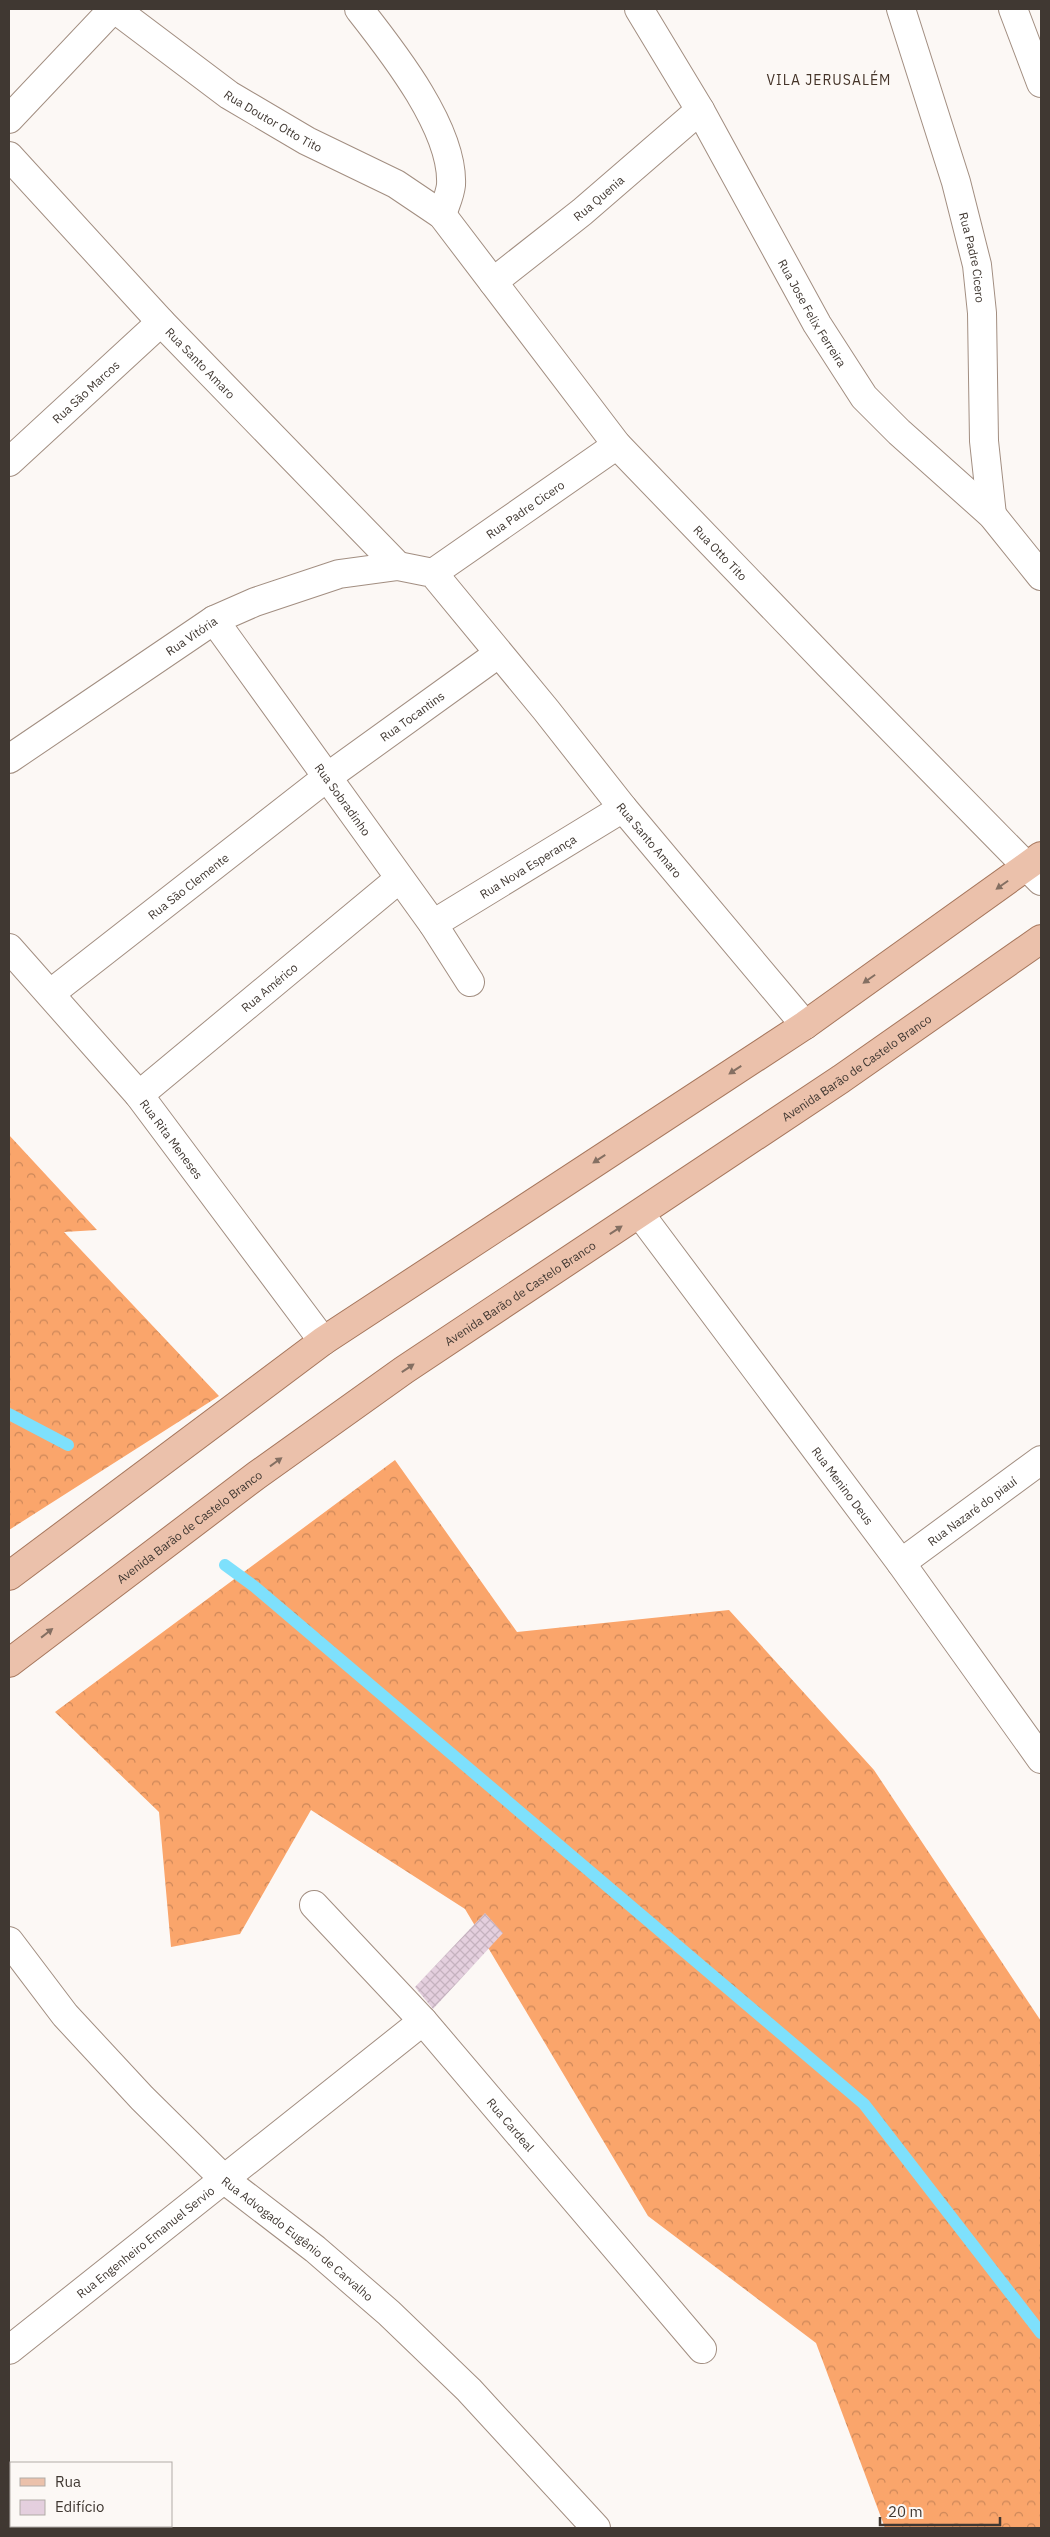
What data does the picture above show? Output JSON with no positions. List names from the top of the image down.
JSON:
{
  "streets": {
    "main road": ["Avenida Barão de Castelo Branco"],
    "street": [
      "Rua Doutor Otto Tito",
      "Rua Quenia",
      "Rua Padre Cicero",
      "Rua Jose Felix Ferreira",
      "Rua Santo Amaro",
      "Rua São Marcos",
      "Rua Otto Tito",
      "Rua Vitória",
      "Rua Tocantins",
      "Rua Sobradinho",
      "Rua Nova Esperança",
      "Rua São Clemente",
      "Rua Américo",
      "Rua Rita Meneses",
      "Rua Menino Deus",
      "Rua Nazaré do piauí",
      "Rua Cardeal",
      "Rua Advogado Eugênio de Carvalho",
      "Rua Engenheiro Emanuel Servio"
    ]
  },
  "crossings": [
    ["Rua Doutor Otto Tito", "Rua Otto Tito"],
    ["Rua Quenia", "Rua Jose Felix Ferreira"],
    ["Rua Quenia", "Rua Otto Tito"],
    ["Rua Padre Cicero", "Rua Jose Felix Ferreira"],
    ["Rua Padre Cicero", "Rua Santo Amaro"],
    ["Rua Padre Cicero", "Rua Otto Tito"],
    ["Rua Padre Cicero", "Rua Vitória"],
    ["Rua Santo Amaro", "Rua São Marcos"],
    ["Rua Santo Amaro", "Rua Vitória"],
    ["Rua Santo Amaro", "Rua Tocantins"],
    ["Rua Santo Amaro", "Rua Nova Esperança"],
    ["Rua Vitória", "Rua Sobradinho"],
    ["Rua Tocantins", "Rua Sobradinho"],
    ["Rua Tocantins", "Rua São Clemente"],
    ["Rua Sobradinho", "Rua Nova Esperança"],
    ["Rua Sobradinho", "Rua São Clemente"],
    ["Rua Sobradinho", "Rua Américo"],
    ["Rua São Clemente", "Rua Rita Meneses"],
    ["Rua Américo", "Rua Rita Meneses"],
    ["Avenida Barão de Castelo Branco", "Rua Menino Deus"],
    ["Rua Menino Deus", "Rua Nazaré do piauí"],
    ["Rua Cardeal", "Rua Engenheiro Emanuel Servio"],
    ["Rua Advogado Eugênio de Carvalho", "Rua Engenheiro Emanuel Servio"]
  ],
  "districts": ["VILA JERUSALÉM"],
  "legend": ["Rua", "Edifício"],
  "scale_bar": "20 m"
}
